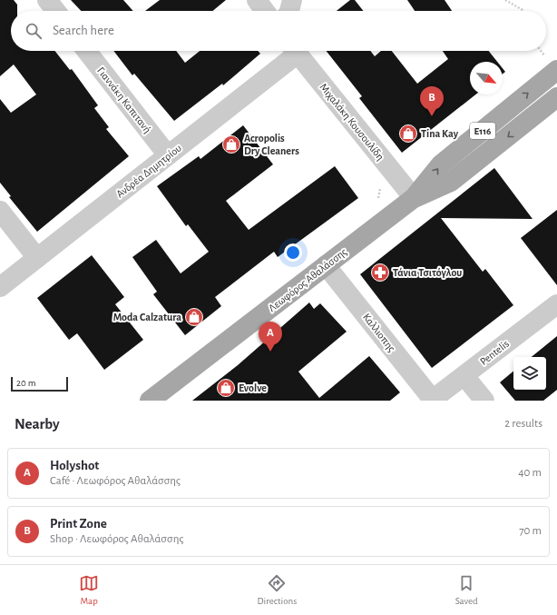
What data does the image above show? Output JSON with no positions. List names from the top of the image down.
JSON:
{
  "streets": {
    "main road": ["E116", "Λεωφόρος Αθαλάσσης"],
    "street": [
      "Γιαννάκη Καπιτανή",
      "Μιχαλάκη Κουσουλίδη",
      "Ανδρέα Δημητρίου",
      "Καλλιοπης",
      "Pentelis"
    ]
  },
  "crossings": [
    ["Γιαννάκη Καπιτανή", "Ανδρέα Δημητρίου"],
    ["Μιχαλάκη Κουσουλίδη", "Λεωφόρος Αθαλάσσης"],
    ["Λεωφόρος Αθαλάσσης", "Καλλιοπης"],
    ["Καλλιοπης", "Pentelis"]
  ],
  "places": {
    "shop": [
      "Tina Kay",
      "Acropolis Dry Cleaners",
      "Moda Calzatura",
      "Evolve"
    ],
    "pharmacy": ["Τάνια Τσιτόγλου"]
  },
  "scale_bar": "20 m",
  "north": "bottom right",
  "page": {
    "search": "Search here",
    "pins": ["B", "A"],
    "scale": "20 m",
    "heading": ["Nearby", "2 results"],
    "list": [
      {
        "mark": "A",
        "name": "Holyshot",
        "note": "Café · Λεωφόρος Αθαλάσσης",
        "value": "40 m"
      },
      {
        "mark": "B",
        "name": "Print Zone",
        "note": "Shop · Λεωφόρος Αθαλάσσης",
        "value": "70 m"
      }
    ],
    "nav": ["Map", "Directions", "Saved"]
  }
}
